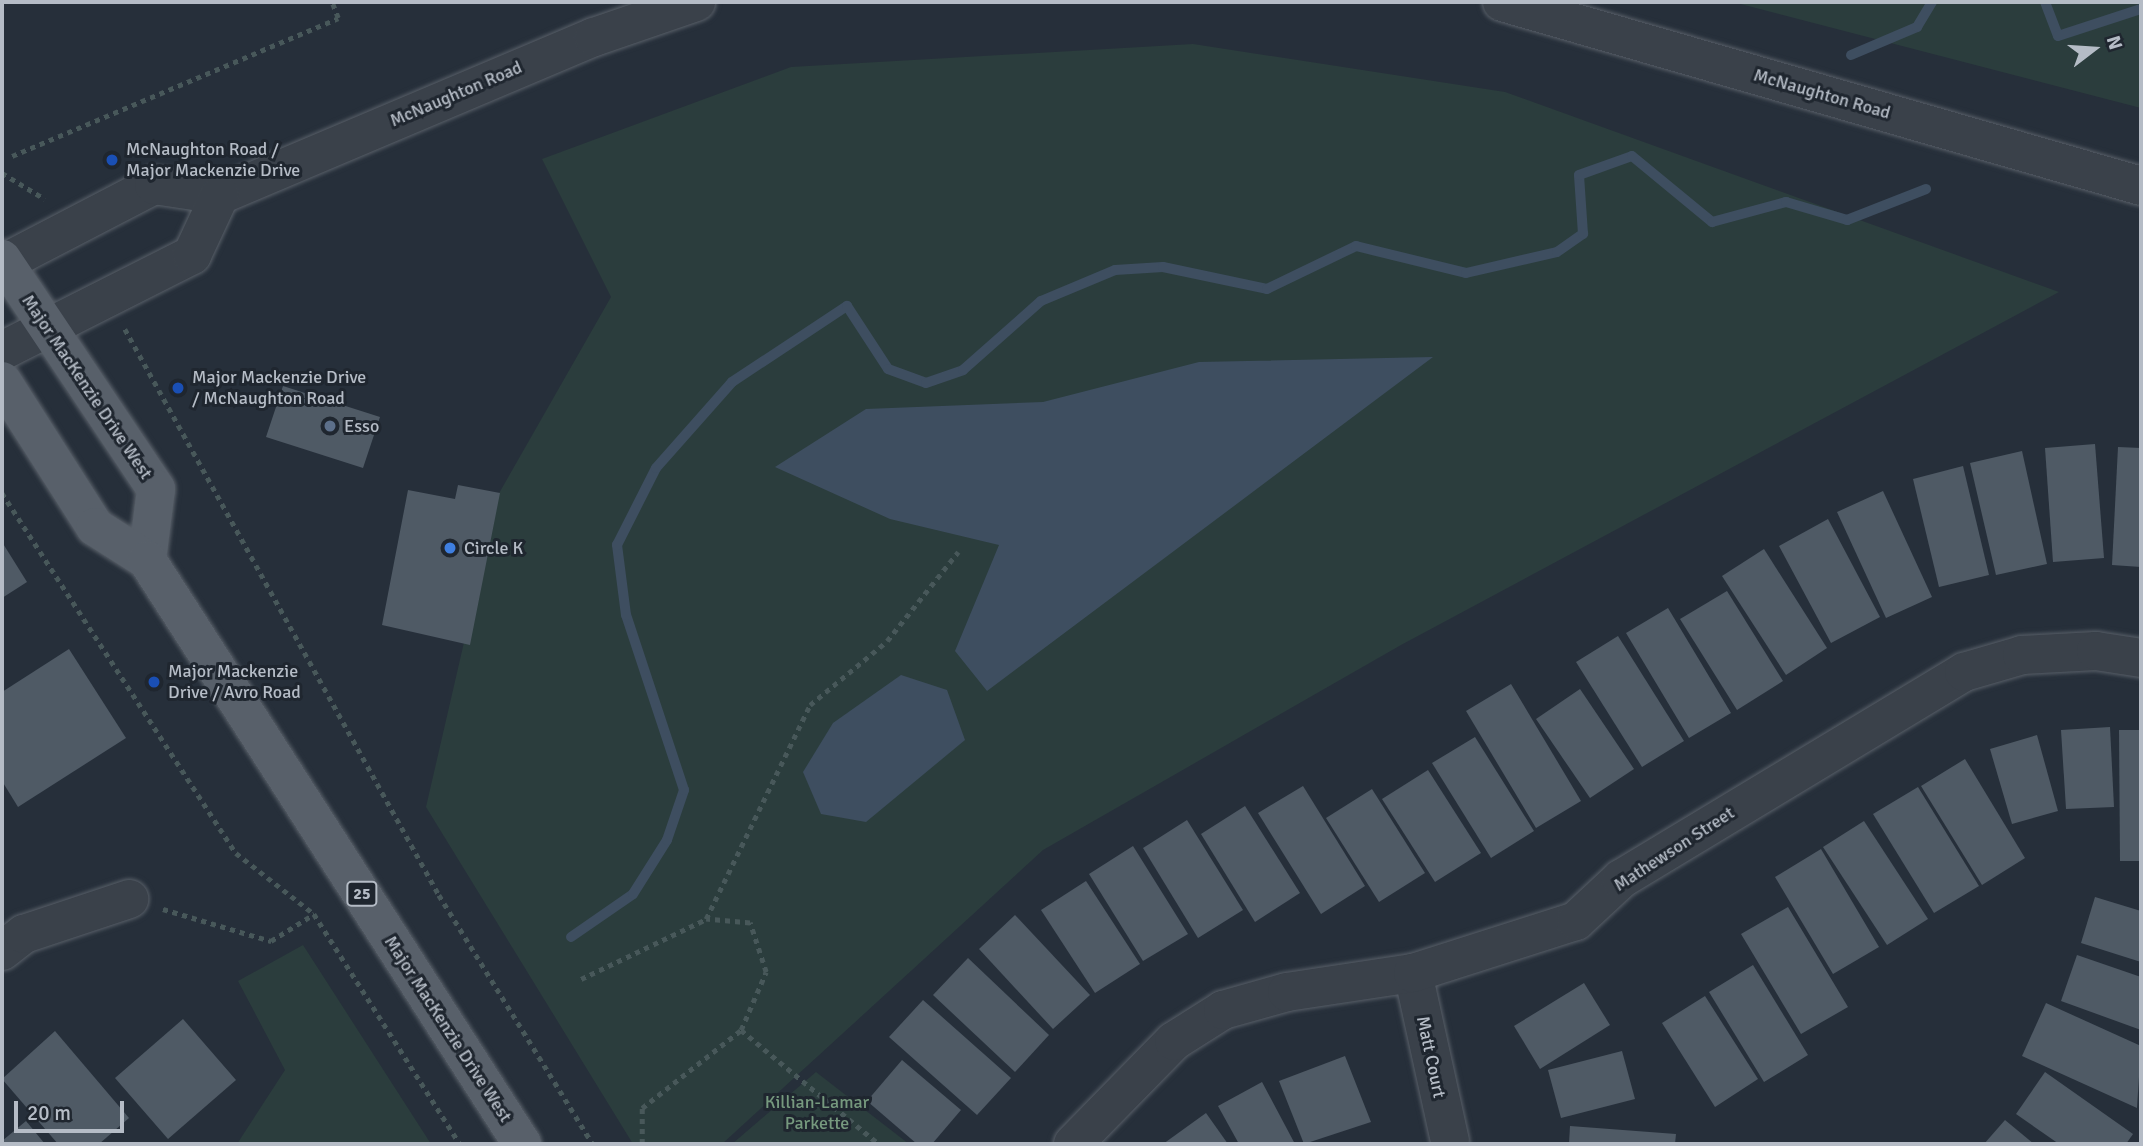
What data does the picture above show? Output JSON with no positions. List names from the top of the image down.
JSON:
{
  "streets": {
    "main road": ["Major MacKenzie Drive West", "25"],
    "street": ["McNaughton Road", "Mathewson Street", "Matt Court"]
  },
  "crossings": [
    ["Mathewson Street", "Matt Court"]
  ],
  "parks": ["Killian-Lamar Parkette"],
  "places": [
    "McNaughton Road / Major Mackenzie Drive",
    "Major Mackenzie Drive / McNaughton Road",
    "Esso",
    "Circle K",
    "Major Mackenzie Drive / Avro Road"
  ],
  "scale_bar": "20 m",
  "north": "right"
}
